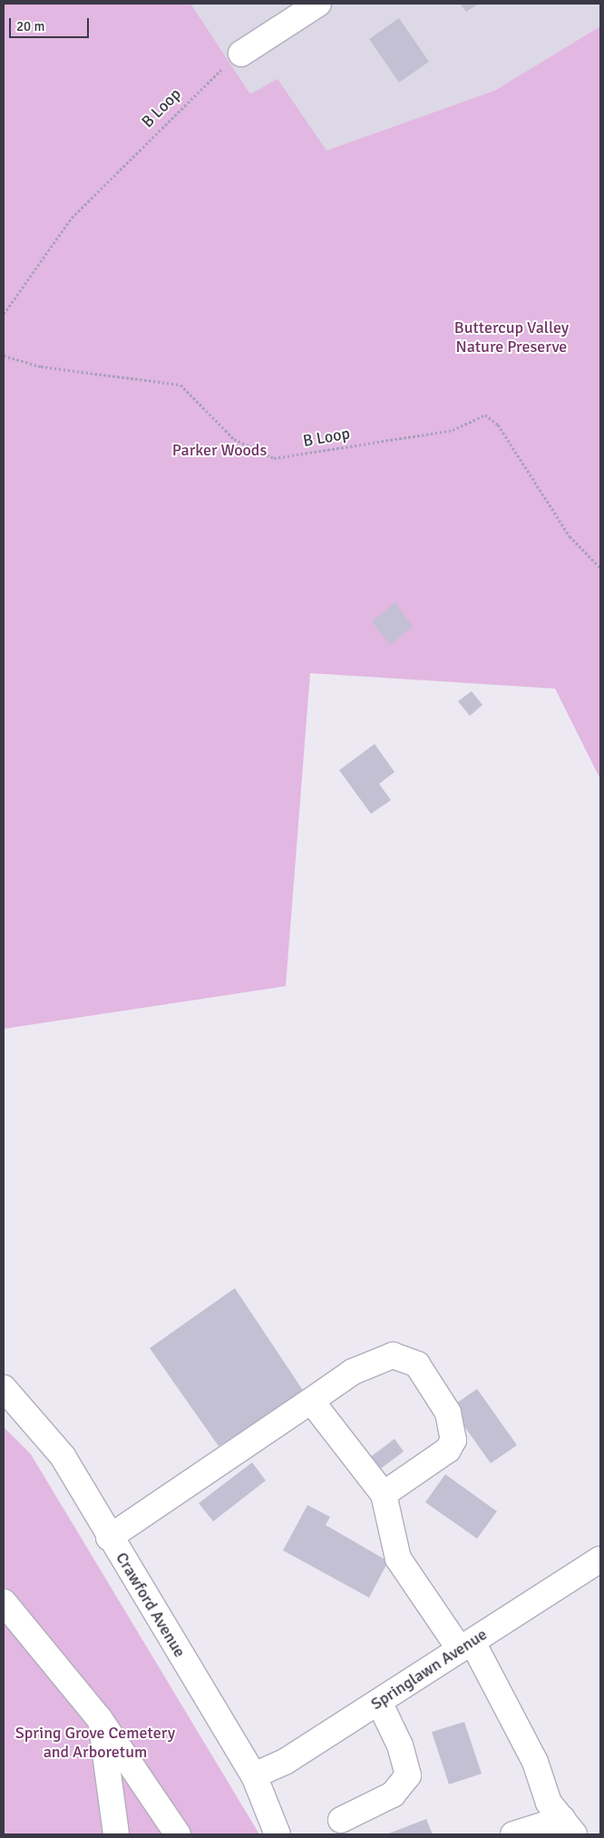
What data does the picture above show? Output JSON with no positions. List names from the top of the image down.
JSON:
{
  "streets": {
    "street": ["Crawford Avenue", "Springlawn Avenue"],
    "path": ["B Loop"]
  },
  "crossings": [
    ["Crawford Avenue", "Springlawn Avenue"]
  ],
  "parks": ["Buttercup Valley Nature Preserve", "Parker Woods", "Spring Grove Cemetery and Arboretum"],
  "scale_bar": "20 m"
}
